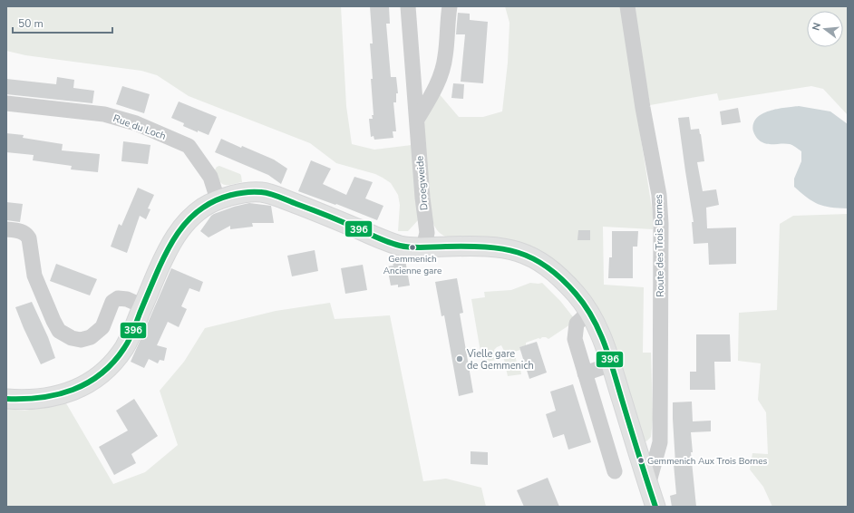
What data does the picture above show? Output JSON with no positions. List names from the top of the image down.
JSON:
{
  "streets": {
    "street": ["Rue du Loch", "Droegweide", "Route des Trois Bornes"]
  },
  "places": ["Gemmenich Ancienne gare", "Vielle gare de Gemmenich", "Gemmenich Aux Trois Bornes"],
  "lines": ["transit line 396"],
  "scale_bar": "50 m",
  "north": "left"
}
